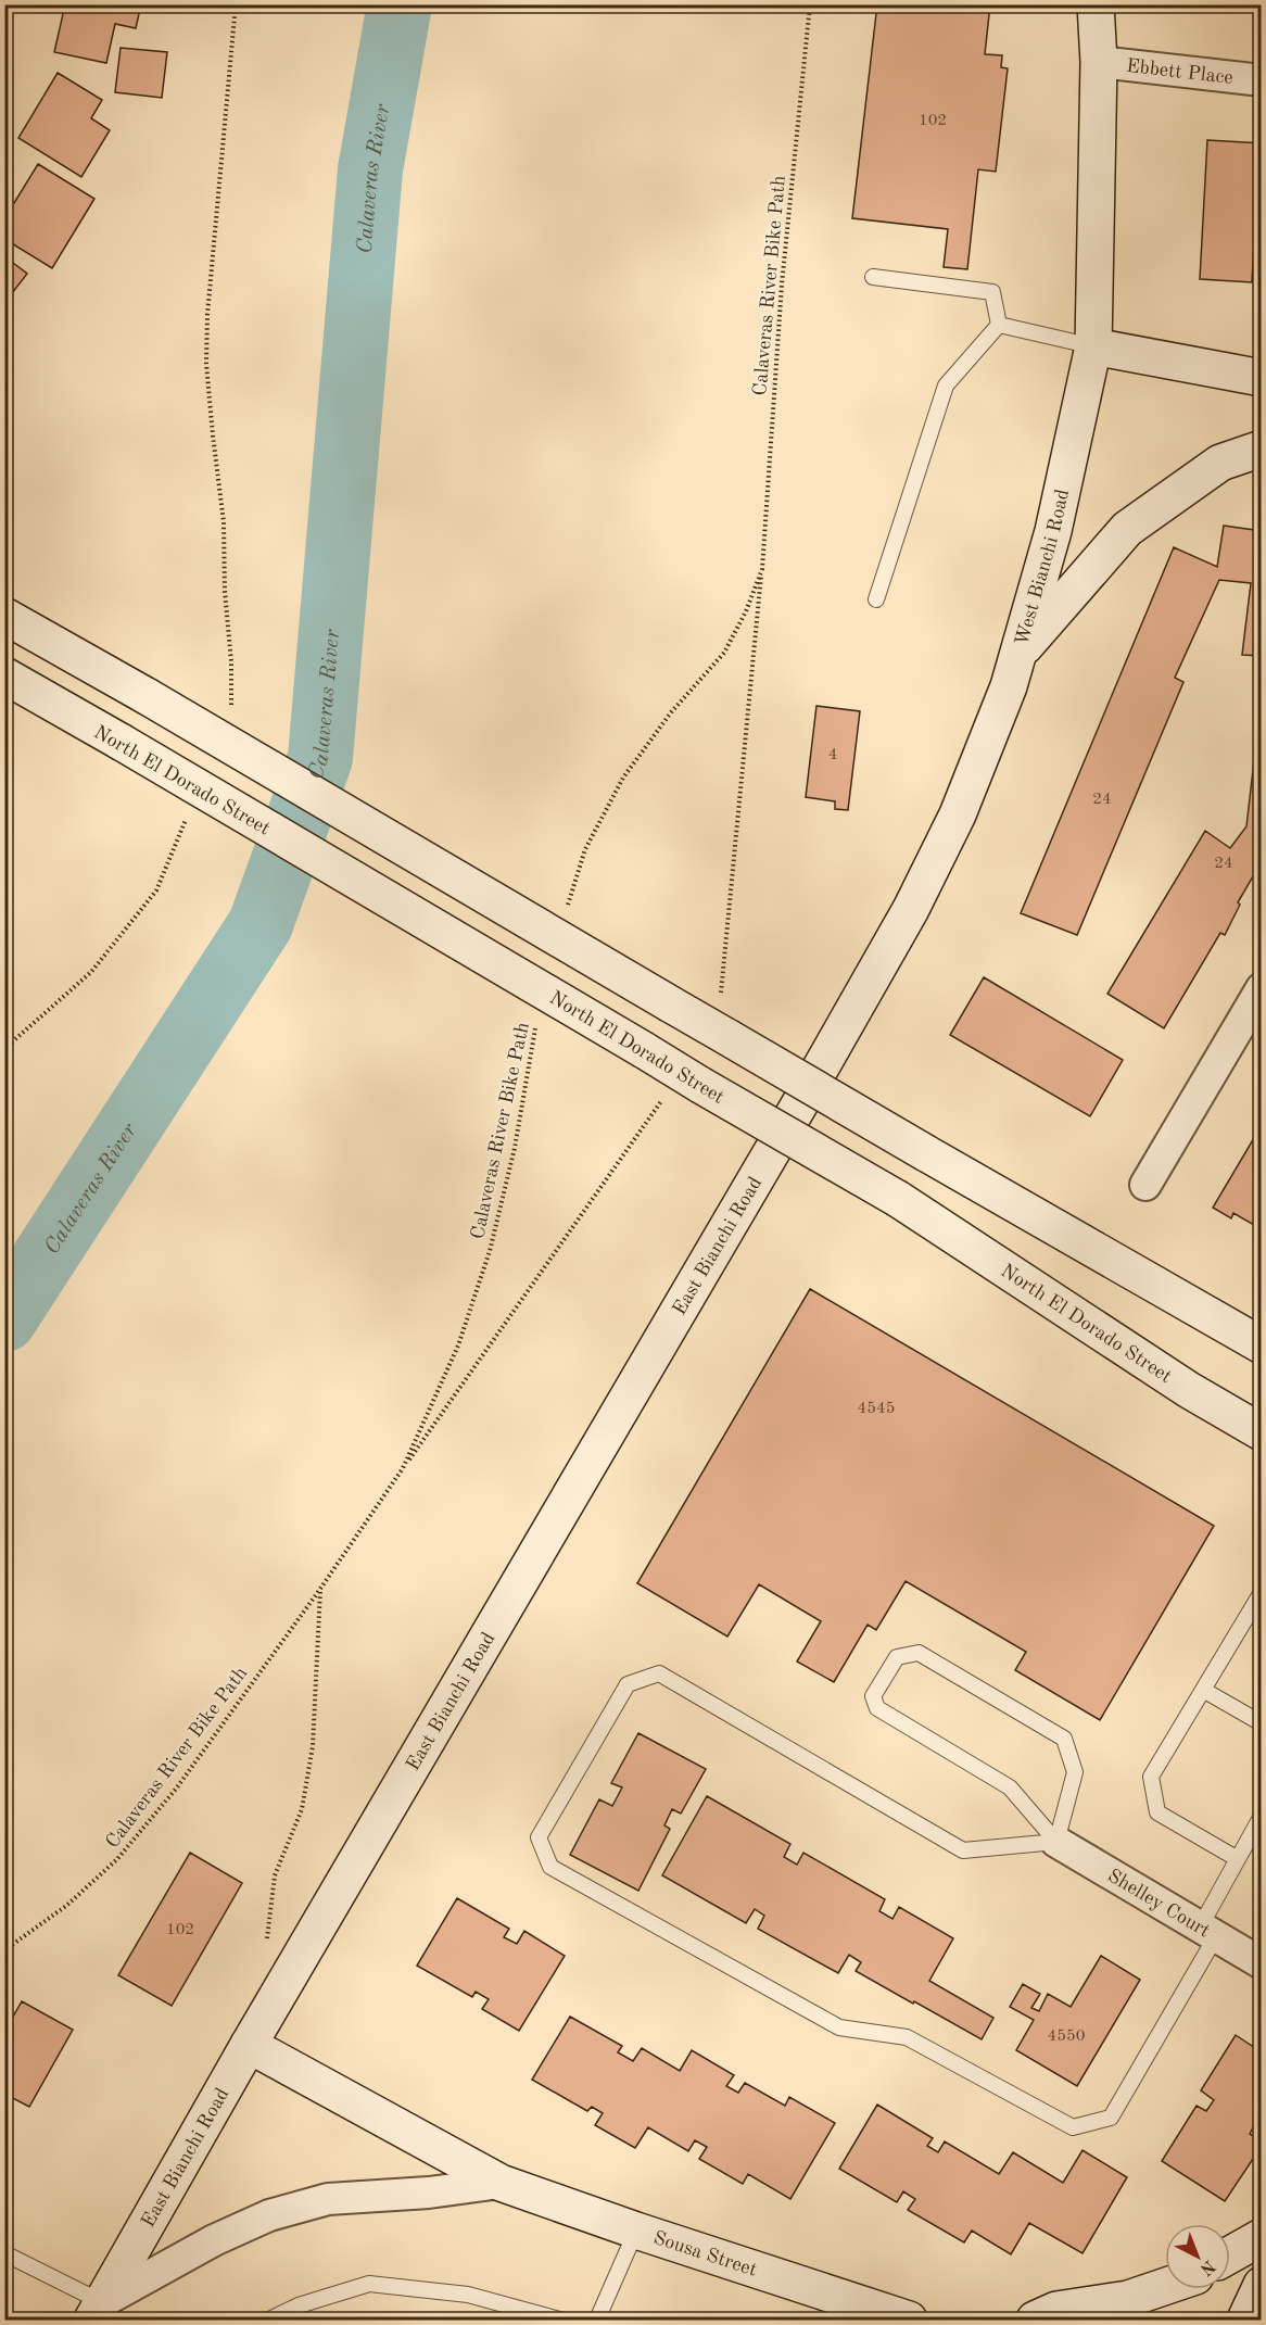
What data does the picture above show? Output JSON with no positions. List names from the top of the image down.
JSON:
{
  "streets": {
    "street": [
      "Ebbett Place",
      "West Bianchi Road",
      "North El Dorado Street",
      "East Bianchi Road",
      "Shelley Court",
      "Sousa Street"
    ],
    "path": ["Calaveras River Bike Path"]
  },
  "crossings": [
    ["Ebbett Place", "West Bianchi Road"],
    ["West Bianchi Road", "East Bianchi Road"],
    ["East Bianchi Road", "Sousa Street"]
  ],
  "water": ["Calaveras River"],
  "house_numbers": [
    "102",
    "4",
    "24",
    "24",
    "4545",
    "102",
    "4550"
  ],
  "north": "bottom right"
}
